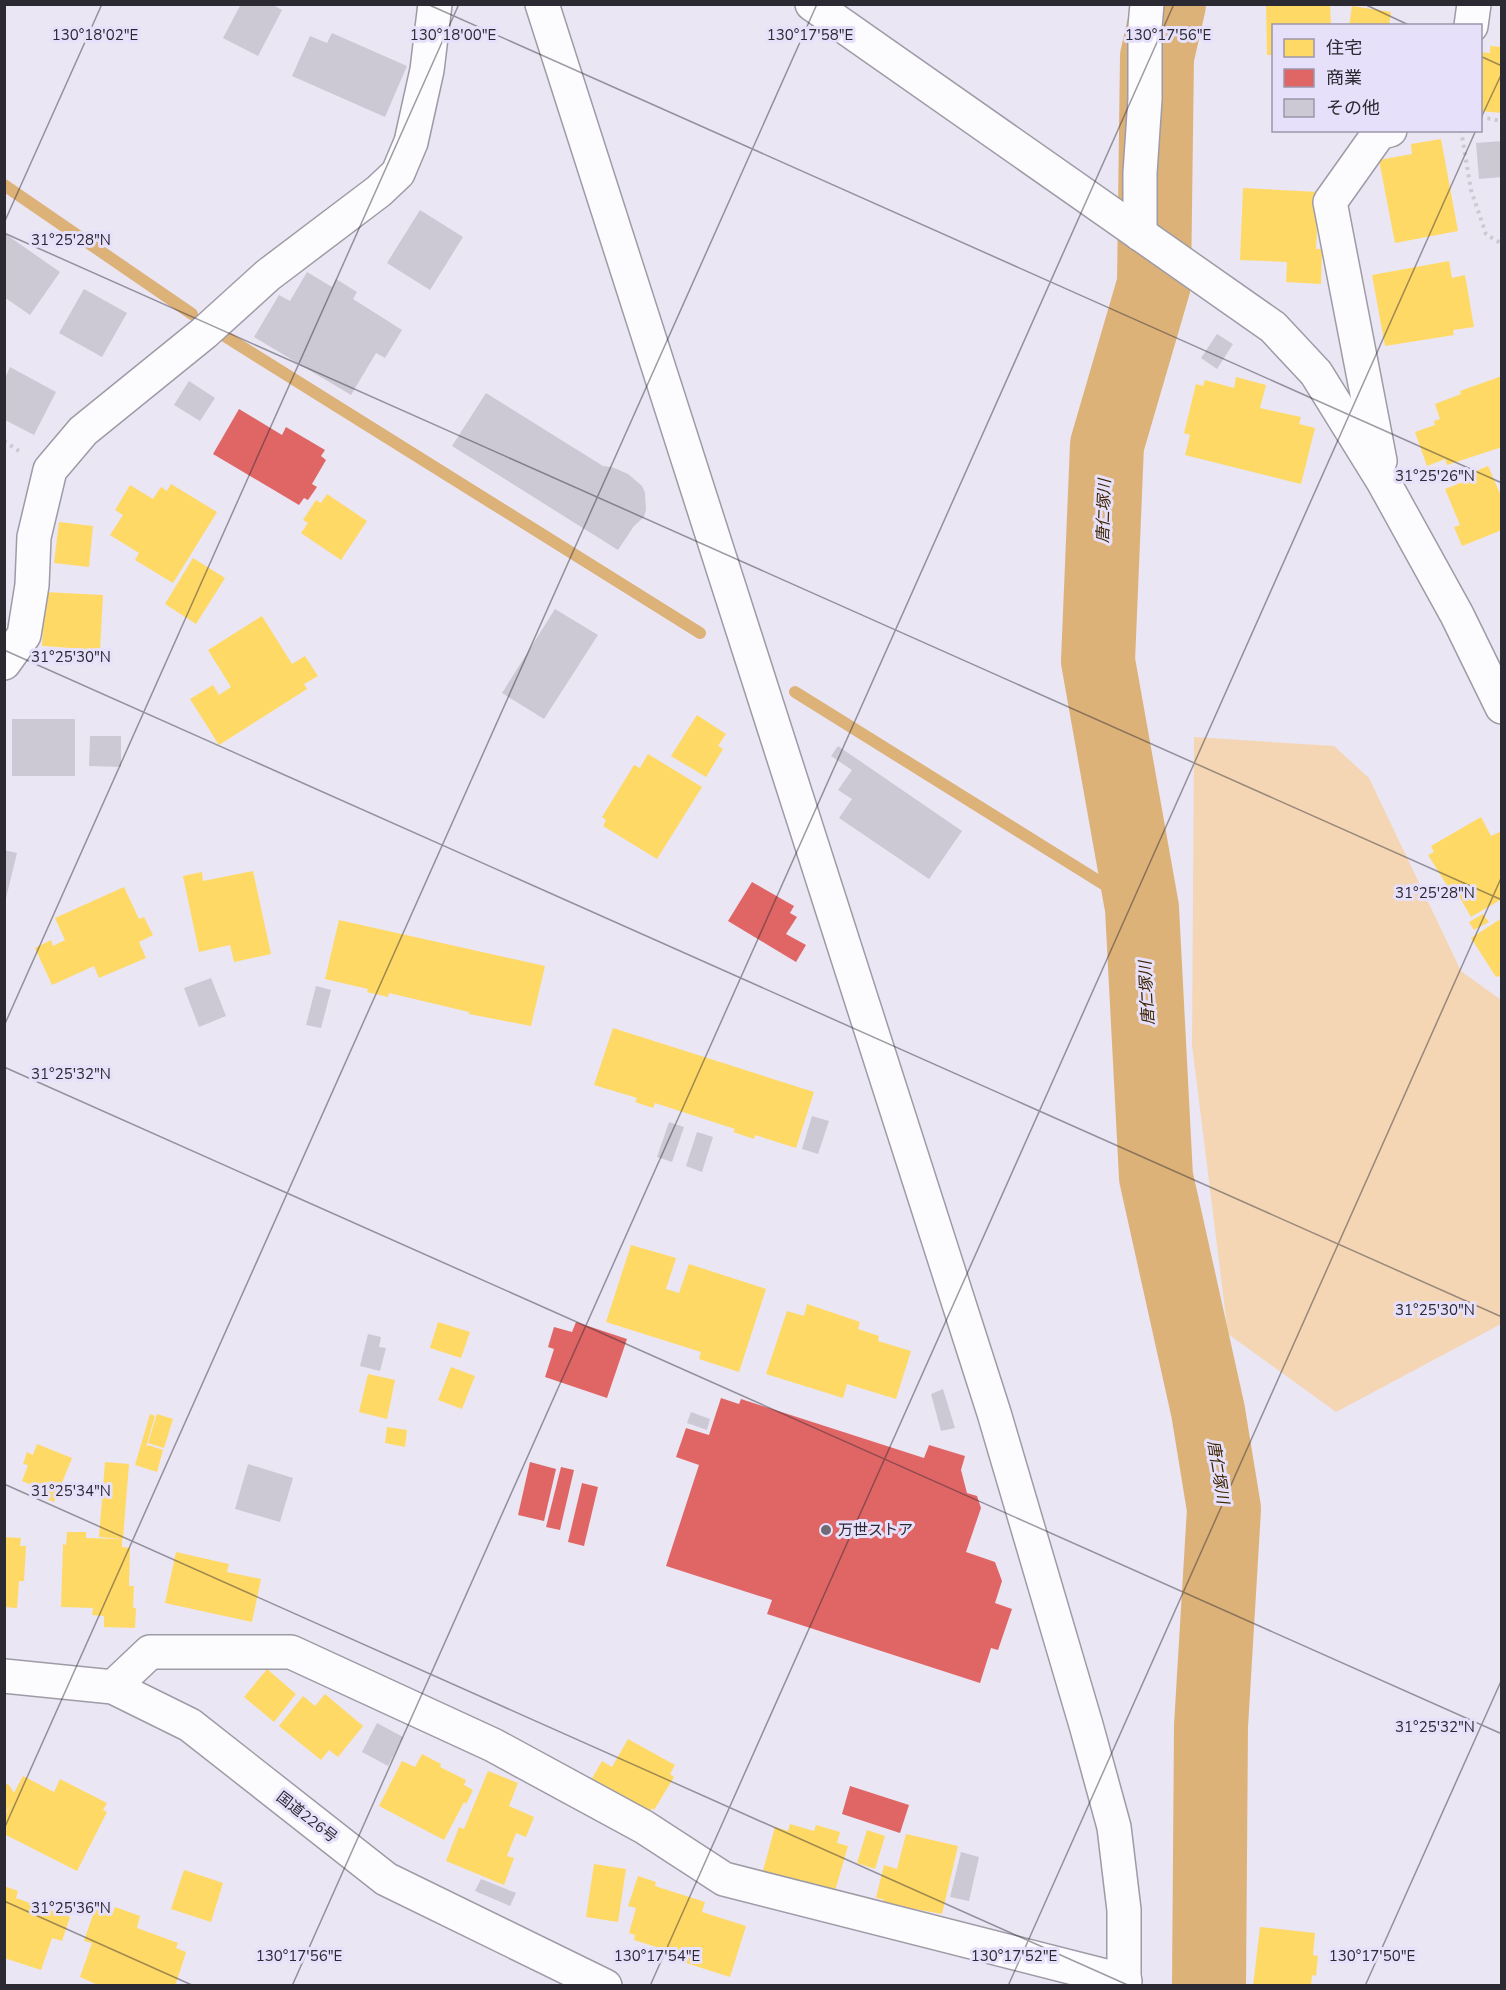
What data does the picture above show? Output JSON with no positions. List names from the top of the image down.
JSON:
{
  "streets": {
    "main road": ["国道226号"]
  },
  "water": ["唐仁塚川"],
  "places": ["万世ストア"],
  "legend": ["住宅", "商業", "その他"],
  "coordinates": [
    "130°18'02\"E",
    "130°17'58\"E",
    "130°17'56\"E",
    "130°18'00\"E",
    "31°25'28\"N",
    "31°25'26\"N",
    "31°25'30\"N",
    "31°25'32\"N",
    "31°25'34\"N",
    "31°25'36\"N",
    "130°17'54\"E",
    "130°17'52\"E",
    "130°17'50\"E"
  ]
}
